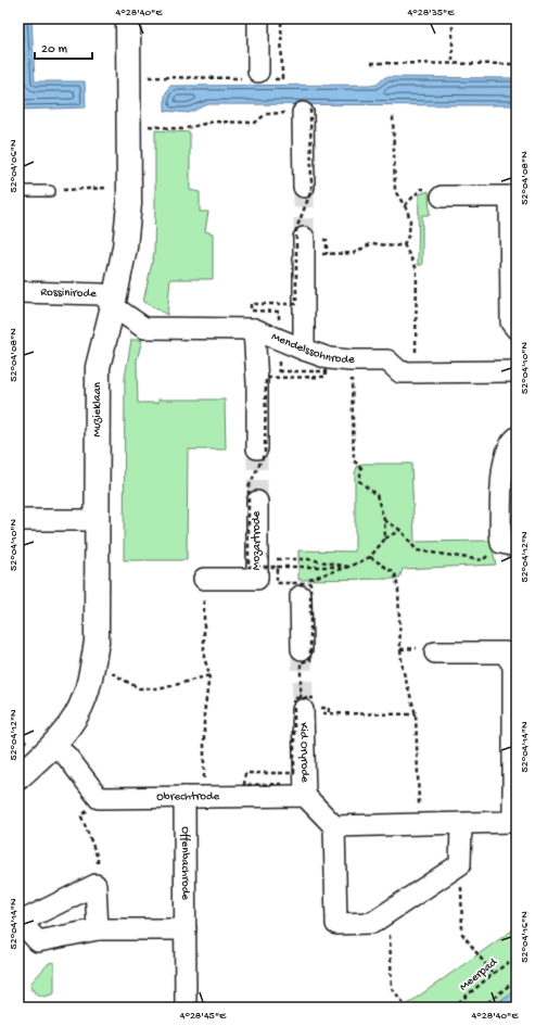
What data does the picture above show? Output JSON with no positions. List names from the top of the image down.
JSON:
{
  "streets": {
    "street": [
      "Rossinirode",
      "Mendelssohnrode",
      "Muzieklaan",
      "Mozartrode",
      "Kid Oryrode",
      "Obrechtrode",
      "Offenbachrode"
    ],
    "path": ["Meerpad"]
  },
  "crossings": [
    ["Rossinirode", "Mendelssohnrode"],
    ["Rossinirode", "Muzieklaan"],
    ["Mendelssohnrode", "Muzieklaan"],
    ["Kid Oryrode", "Obrechtrode"],
    ["Obrechtrode", "Offenbachrode"]
  ],
  "scale_bar": "20 m",
  "coordinates": [
    "4°28'40\"E",
    "4°28'35\"E",
    "52°04'06\"N",
    "52°04'08\"N",
    "52°04'10\"N",
    "52°04'12\"N",
    "52°04'14\"N",
    "52°04'16\"N",
    "4°28'45\"E"
  ]
}
